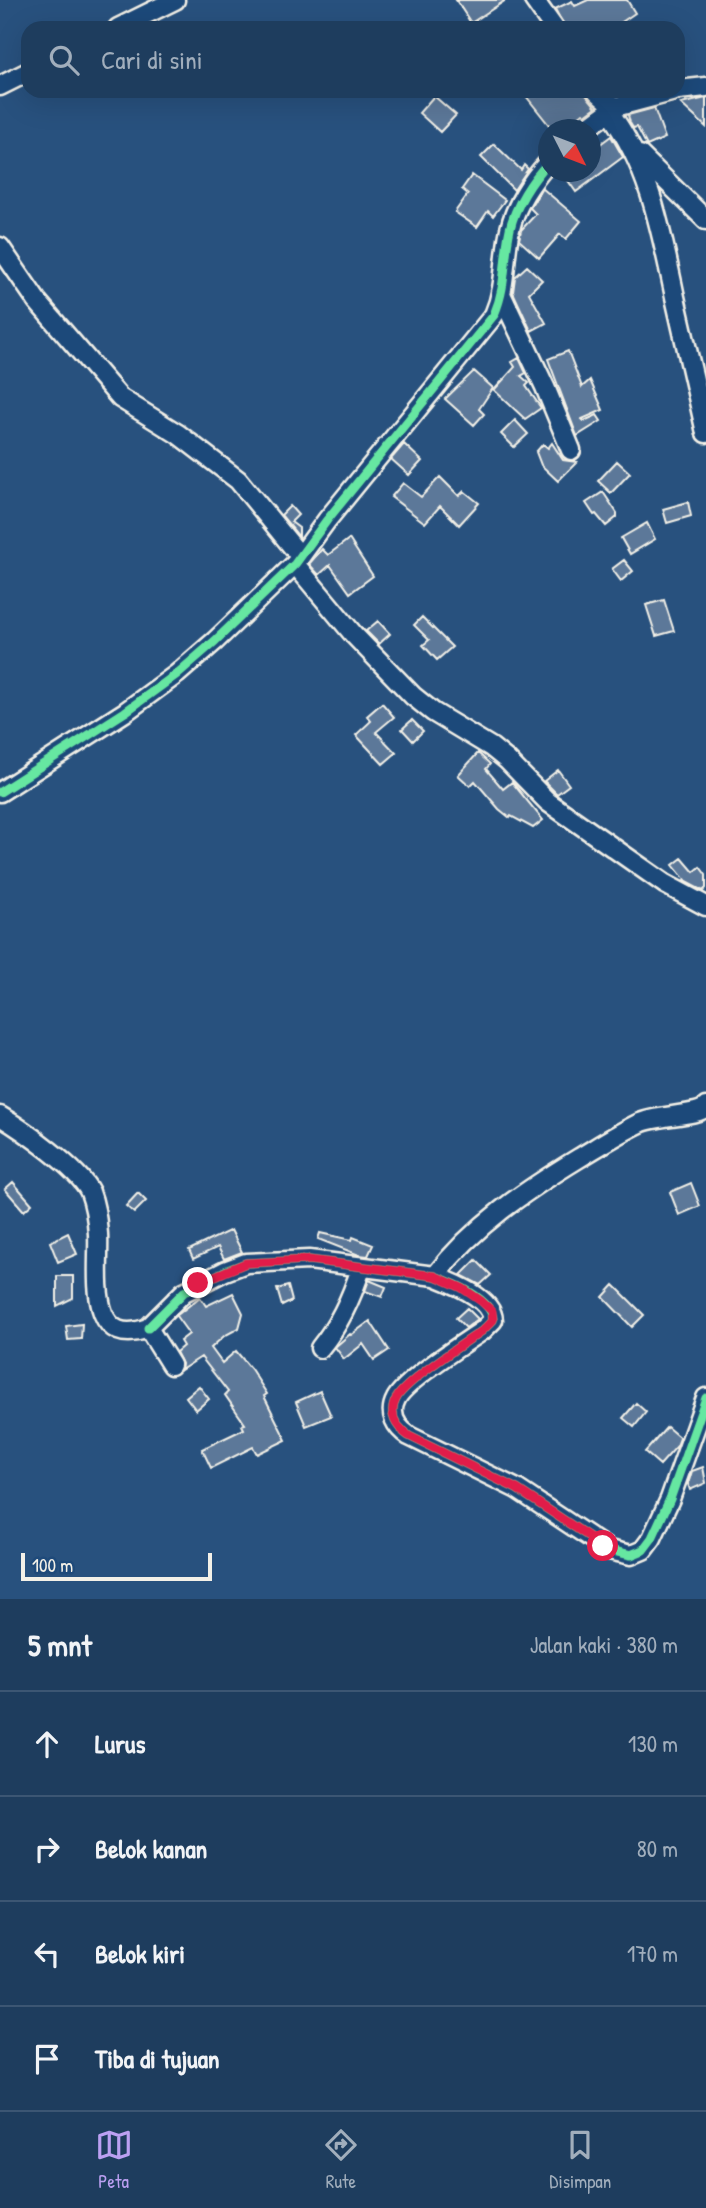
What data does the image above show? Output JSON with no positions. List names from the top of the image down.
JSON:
{
  "scale_bar": "100 m",
  "north": "bottom right",
  "page": {
    "search": "Cari di sini",
    "scale": "100 m",
    "heading": ["5 mnt", "Jalan kaki · 380 m"],
    "list": [
      ["Lurus", "130 m"],
      ["Belok kanan", "80 m"],
      ["Belok kiri", "170 m"],
      "Tiba di tujuan"
    ],
    "nav": ["Peta", "Rute", "Disimpan"]
  }
}
